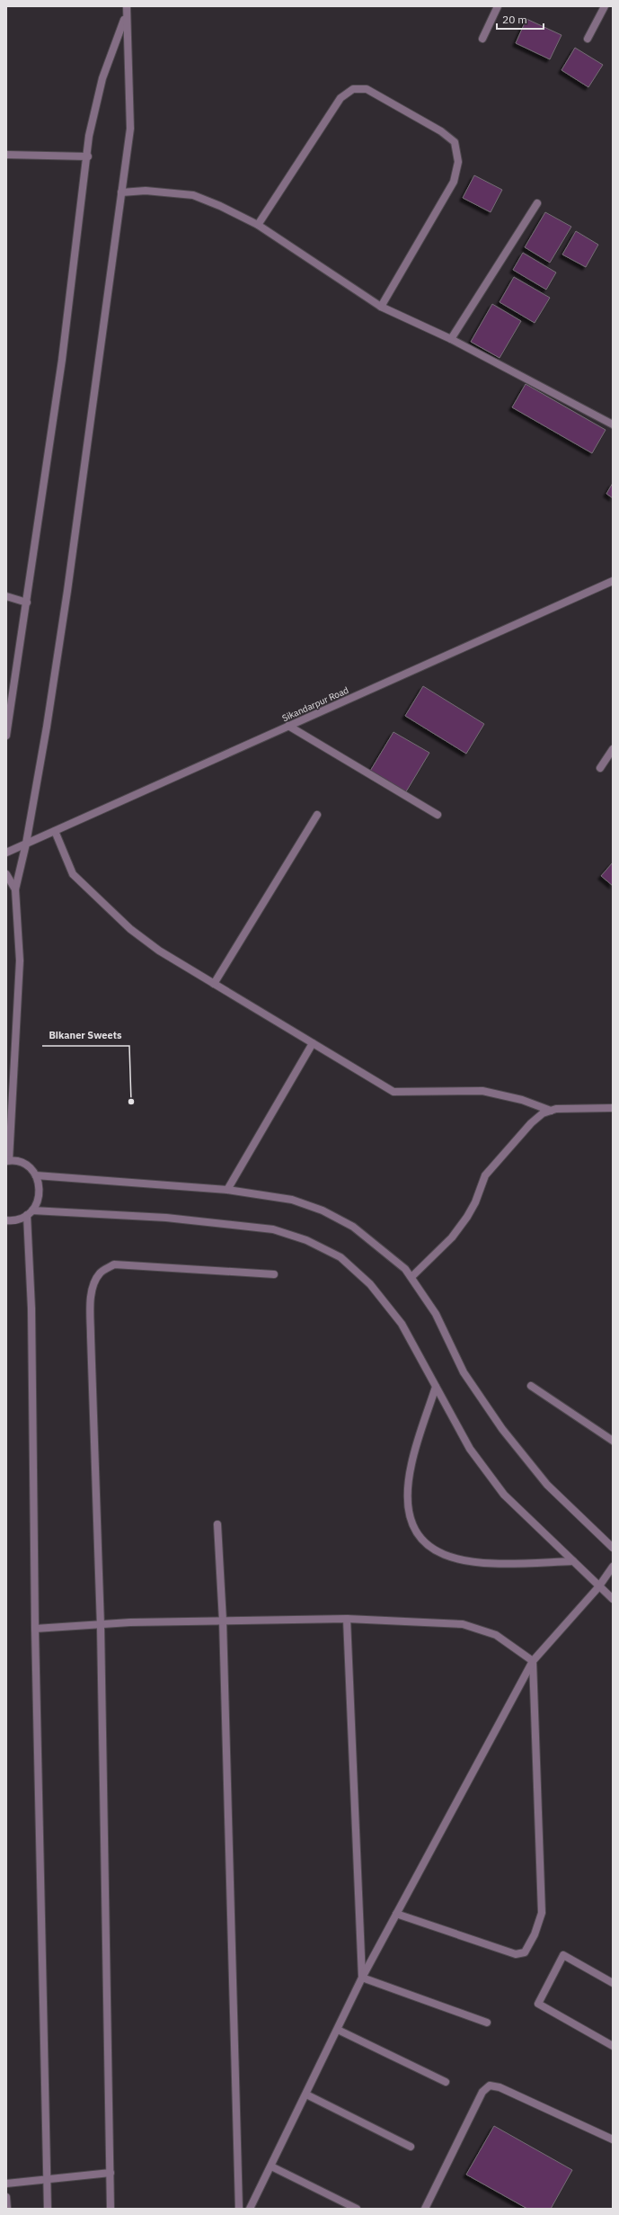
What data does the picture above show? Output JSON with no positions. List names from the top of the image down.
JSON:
{
  "streets": {
    "street": ["Sikandarpur Road"]
  },
  "places": ["Bikaner Sweets"],
  "scale_bar": "20 m"
}
